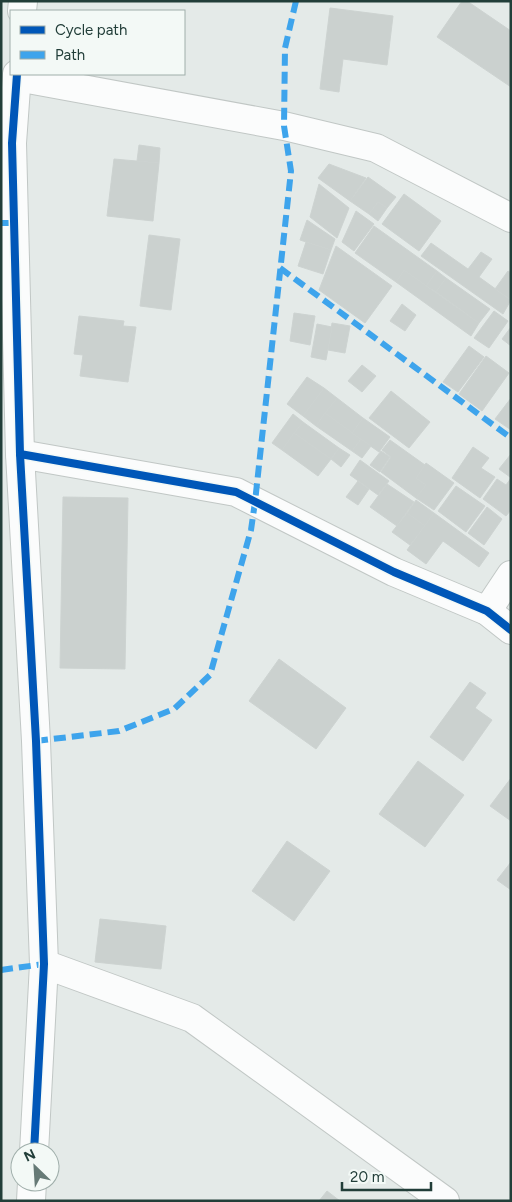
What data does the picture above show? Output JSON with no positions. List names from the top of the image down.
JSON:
{
  "legend": ["Cycle path", "Path"],
  "scale_bar": "20 m",
  "north": "top left"
}
